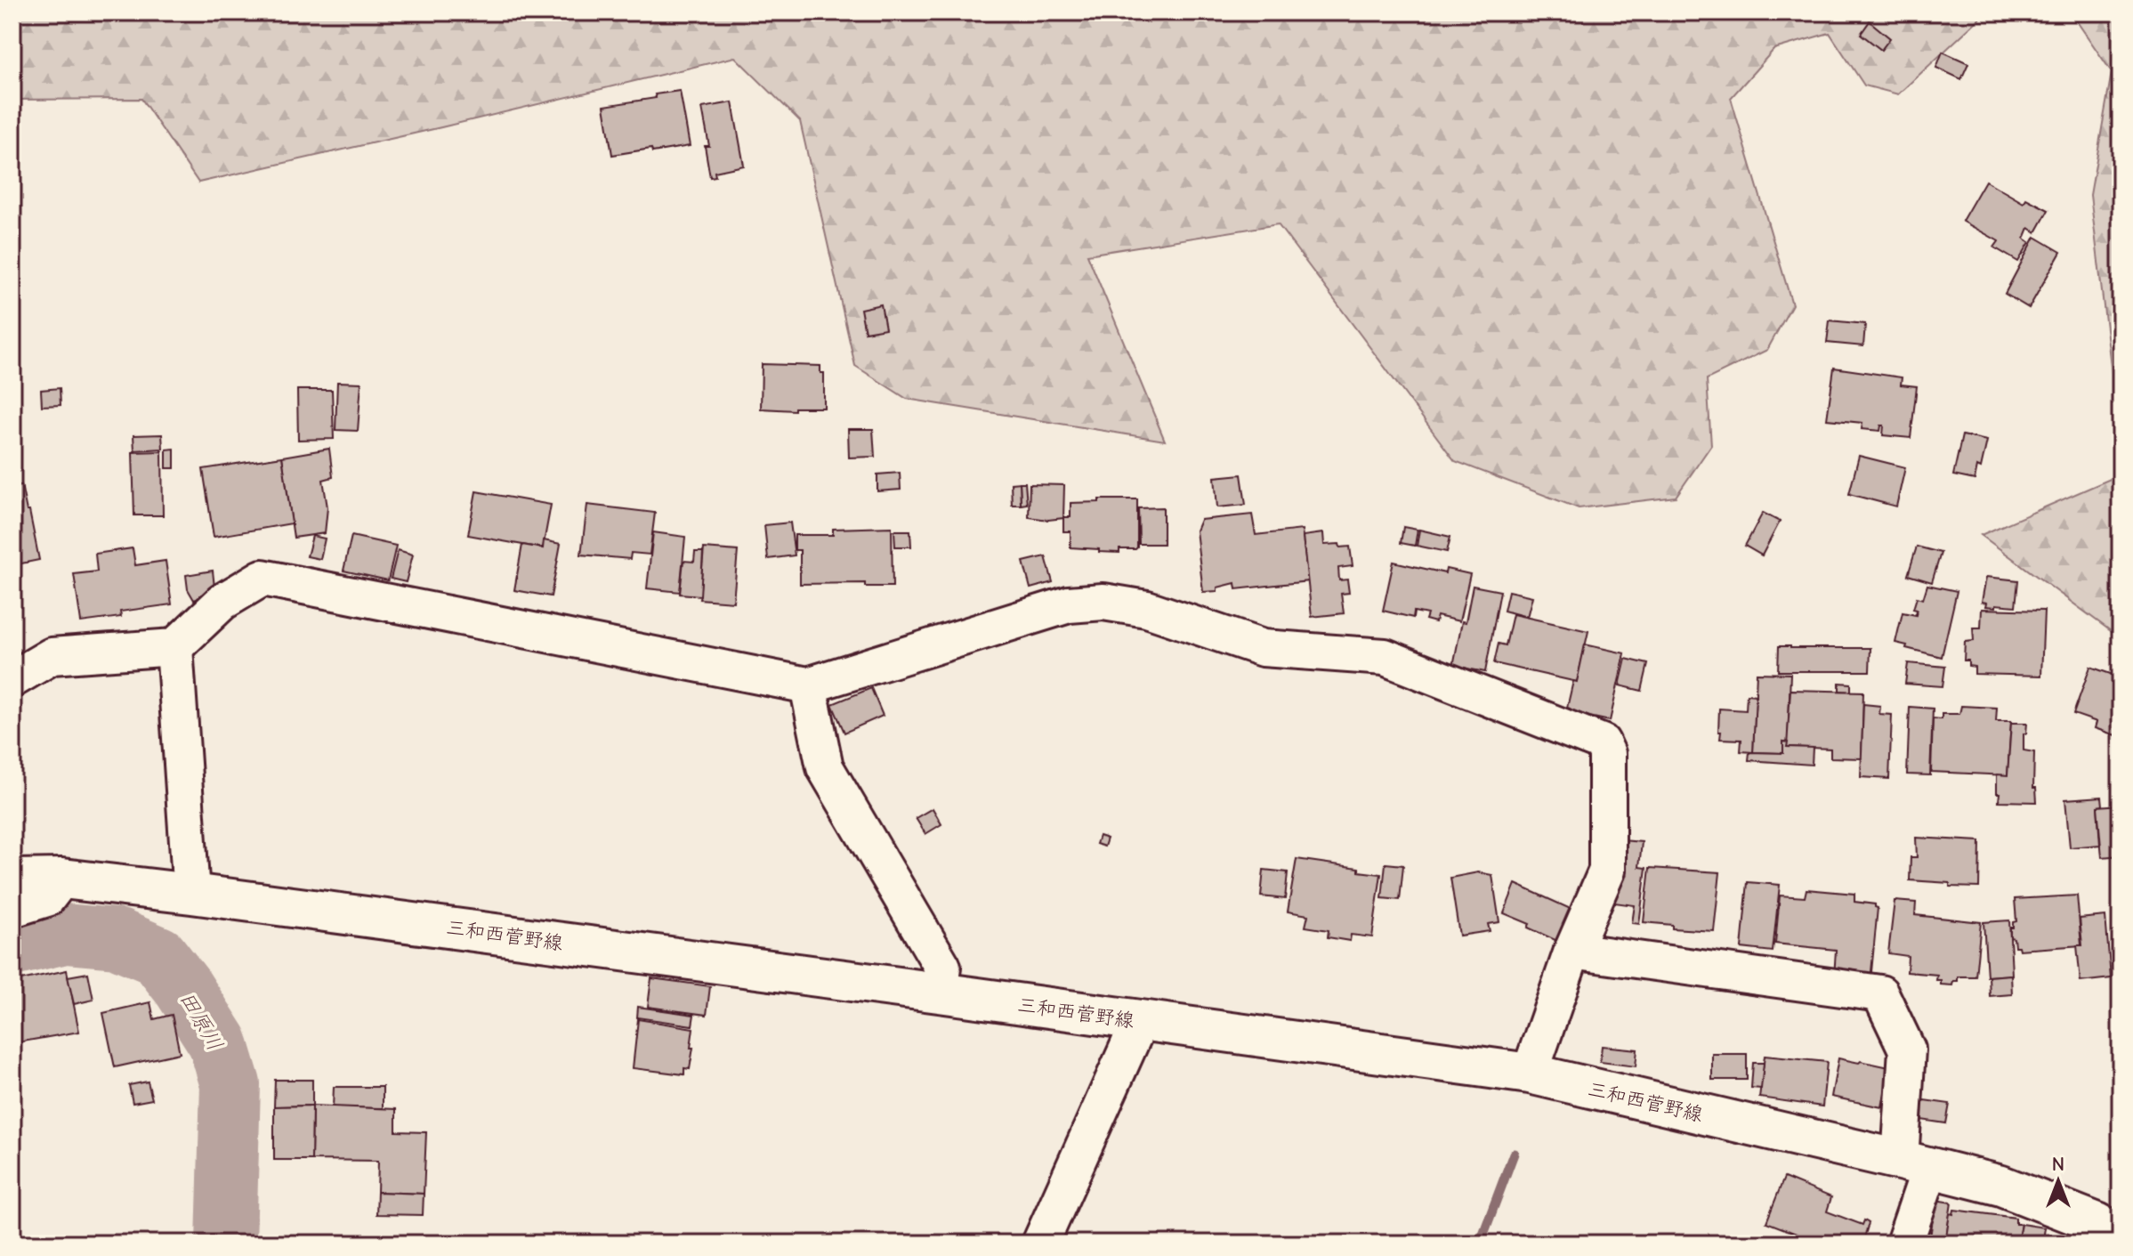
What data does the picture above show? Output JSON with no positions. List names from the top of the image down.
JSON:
{
  "streets": {
    "main road": ["三和西菅野線"]
  },
  "water": ["田原川"],
  "north": "top"
}
